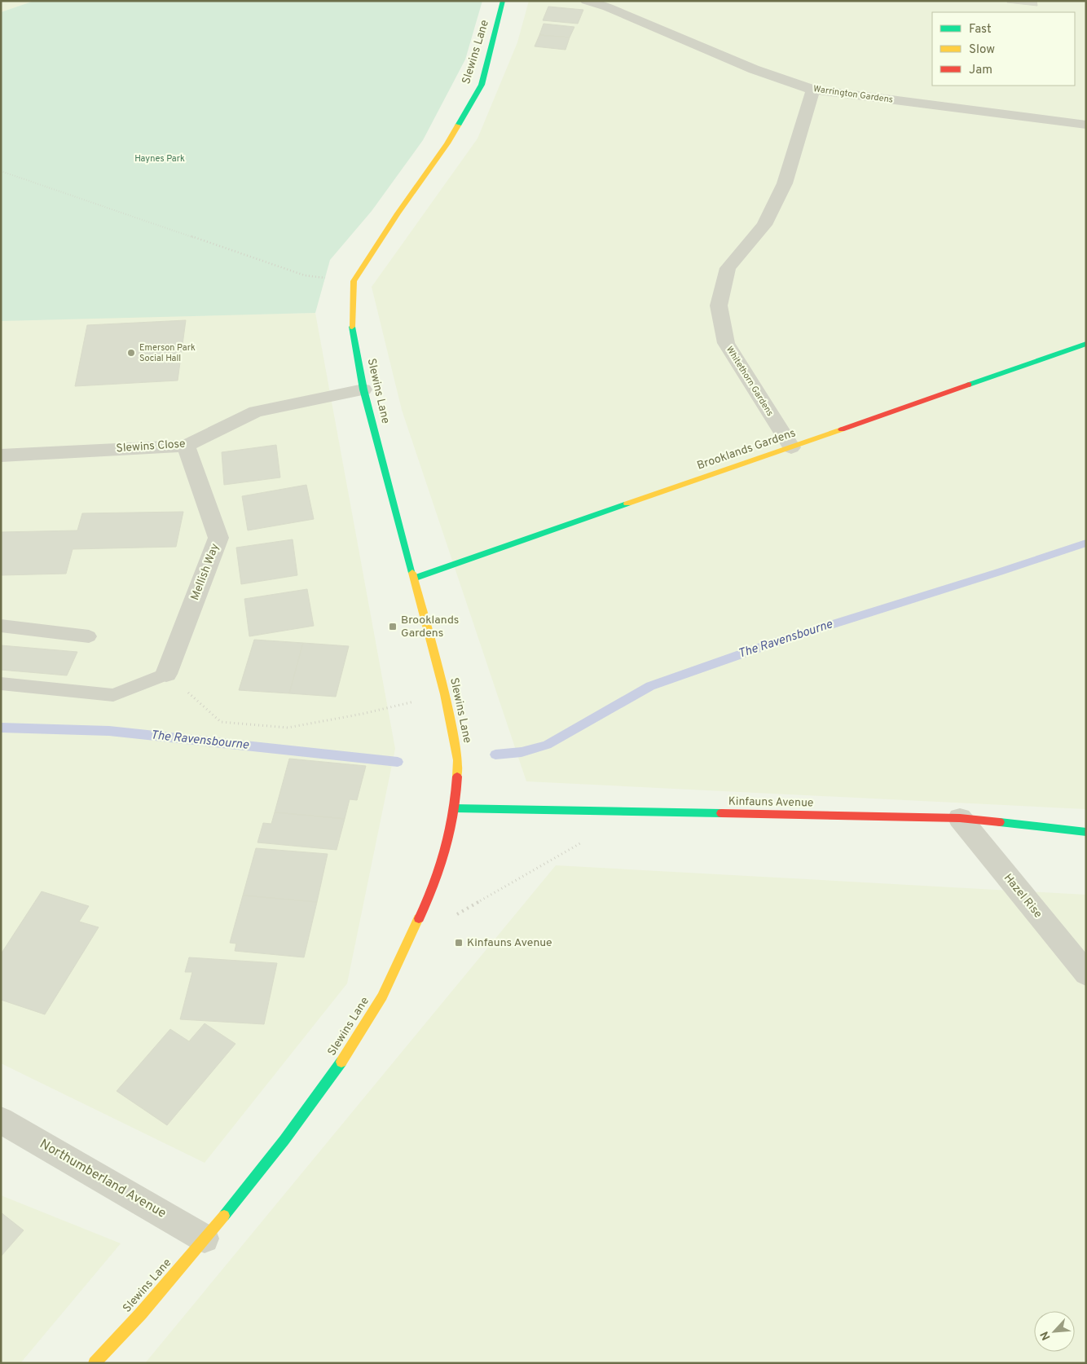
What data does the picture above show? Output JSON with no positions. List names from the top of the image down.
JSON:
{
  "streets": {
    "street": [
      "Slewins Lane",
      "Warrington Gardens",
      "Whitethorn Gardens",
      "Slewins Close",
      "Brooklands Gardens",
      "Mellish Way",
      "Kinfauns Avenue",
      "Hazel Rise",
      "Northumberland Avenue"
    ]
  },
  "crossings": [
    ["Slewins Lane", "Slewins Close"],
    ["Slewins Lane", "Brooklands Gardens"],
    ["Slewins Lane", "Kinfauns Avenue"],
    ["Slewins Lane", "Northumberland Avenue"],
    ["Warrington Gardens", "Whitethorn Gardens"],
    ["Whitethorn Gardens", "Brooklands Gardens"],
    ["Slewins Close", "Mellish Way"],
    ["Kinfauns Avenue", "Hazel Rise"]
  ],
  "water": ["The Ravensbourne"],
  "parks": ["Haynes Park"],
  "places": {
    "other": ["Emerson Park Social Hall"],
    "transit": ["Brooklands Gardens", "Kinfauns Avenue"]
  },
  "legend": ["Fast", "Slow", "Jam"],
  "north": "bottom left"
}
